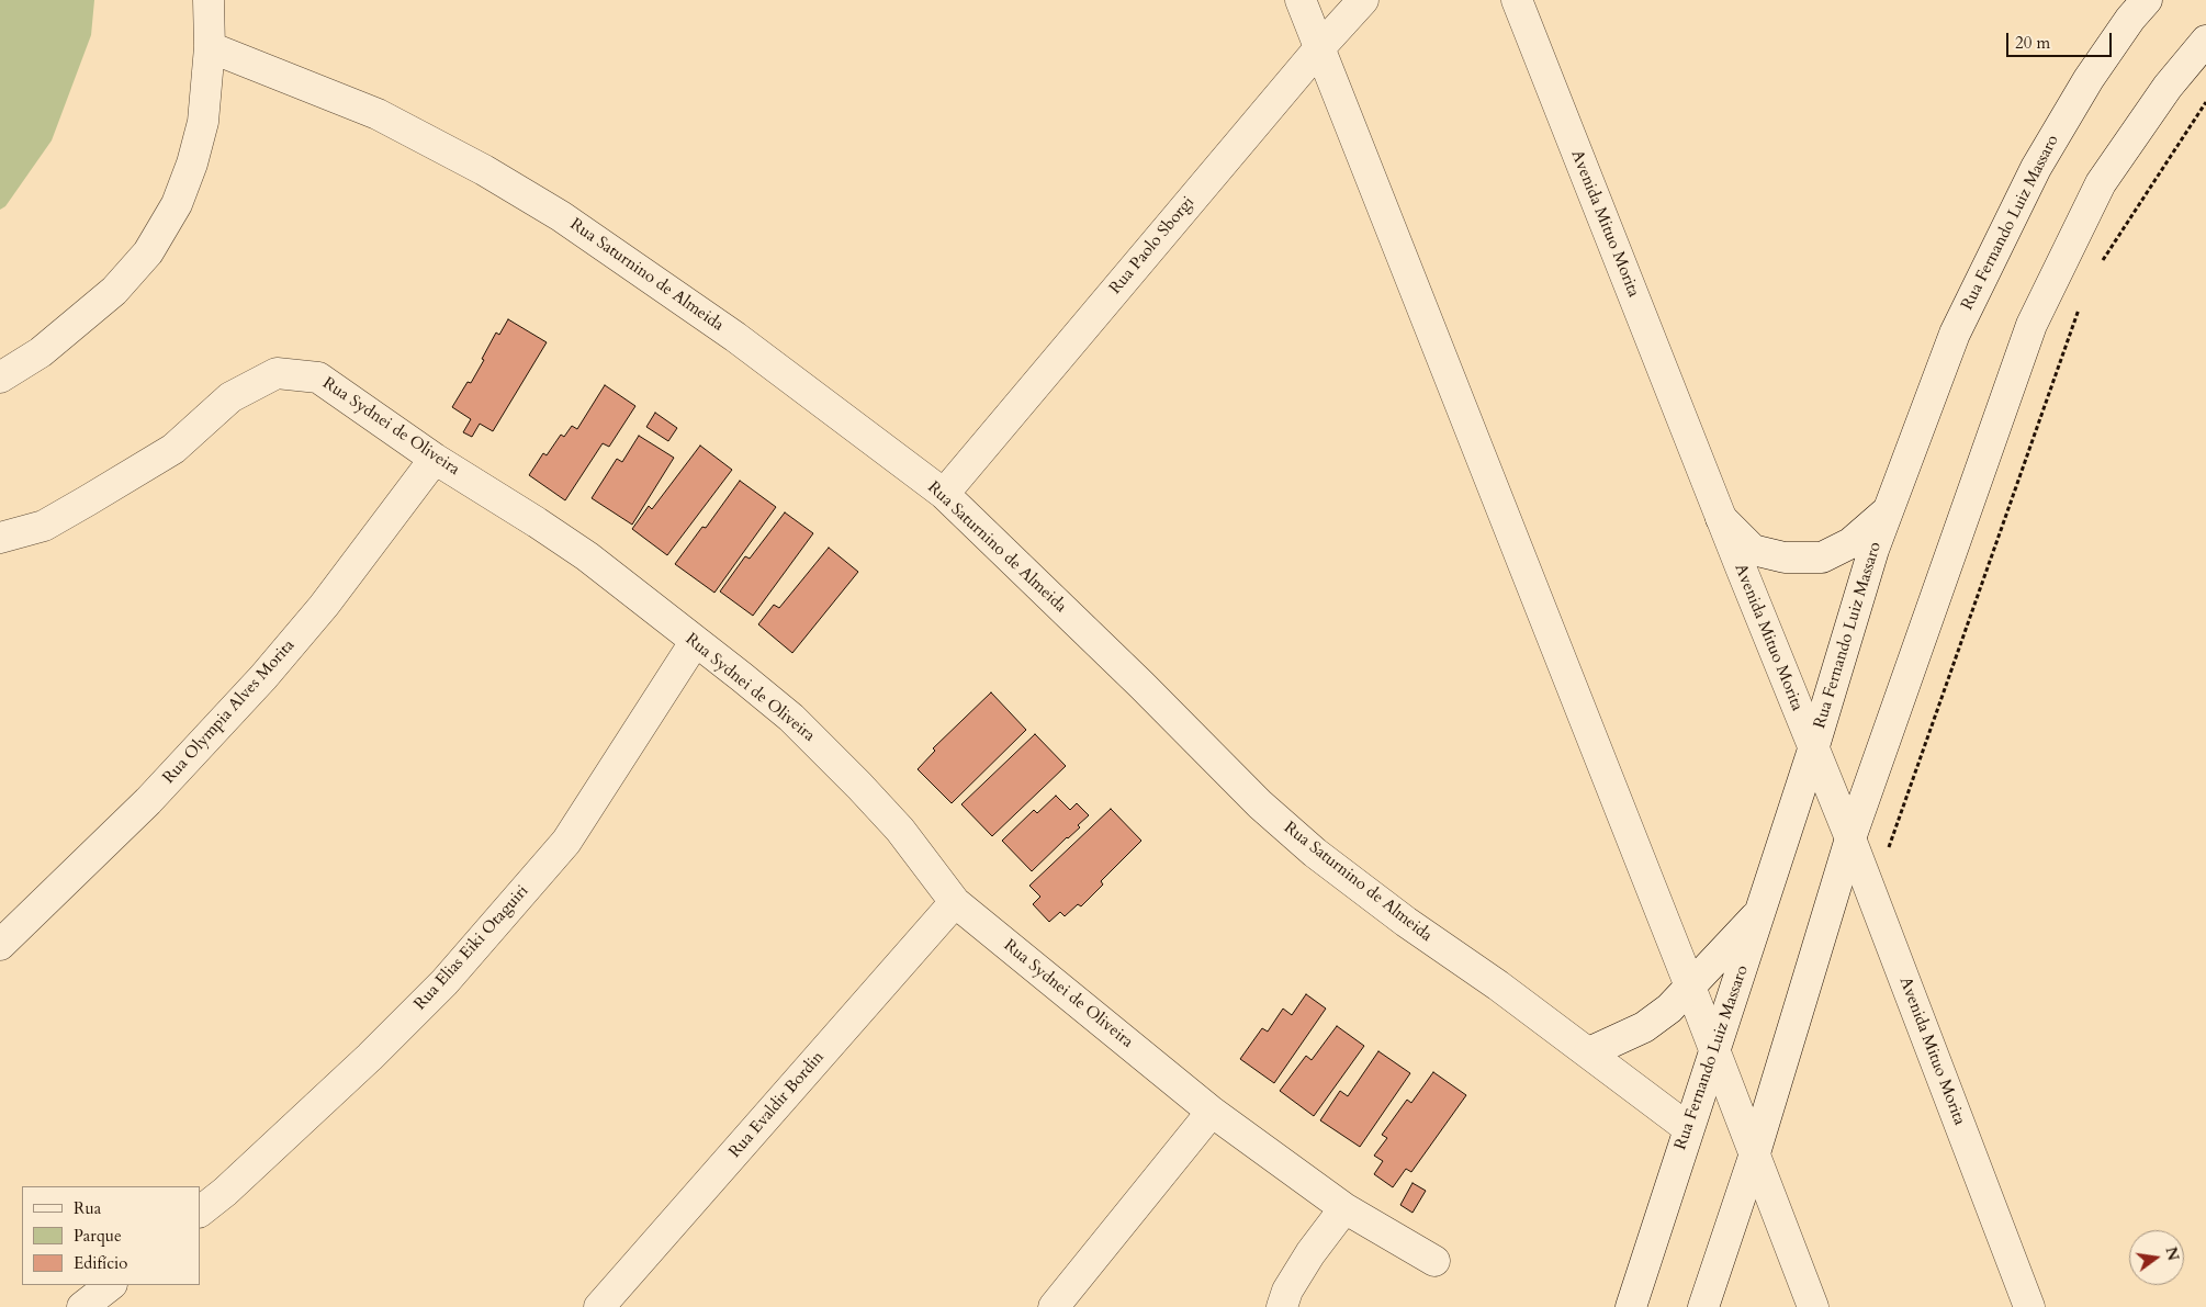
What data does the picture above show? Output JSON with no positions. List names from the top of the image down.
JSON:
{
  "streets": {
    "street": [
      "Rua Fernando Luiz Massaro",
      "Avenida Mituo Morita",
      "Rua Paolo Sborgi",
      "Rua Saturnino de Almeida",
      "Rua Sydnei de Oliveira",
      "Rua Olympia Alves Morita",
      "Rua Elias Eiki Otaguiri",
      "Rua Evaldir Bordin"
    ]
  },
  "crossings": [
    ["Rua Fernando Luiz Massaro", "Avenida Mituo Morita"],
    ["Rua Fernando Luiz Massaro", "Rua Saturnino de Almeida"],
    ["Rua Paolo Sborgi", "Rua Saturnino de Almeida"],
    ["Rua Sydnei de Oliveira", "Rua Olympia Alves Morita"],
    ["Rua Sydnei de Oliveira", "Rua Elias Eiki Otaguiri"],
    ["Rua Sydnei de Oliveira", "Rua Evaldir Bordin"]
  ],
  "legend": ["Rua", "Parque", "Edifício"],
  "scale_bar": "20 m",
  "north": "right"
}
